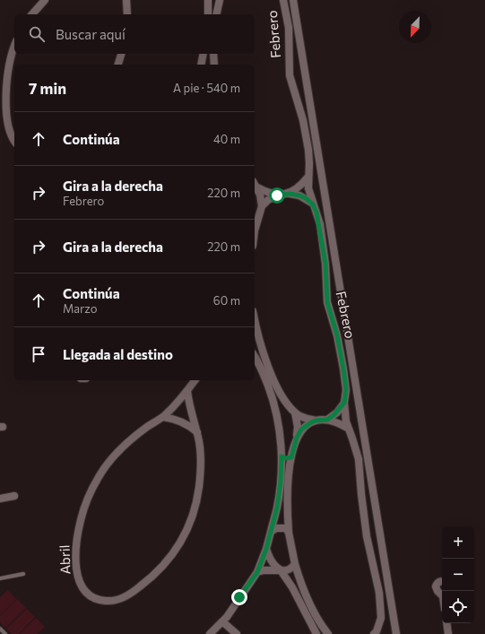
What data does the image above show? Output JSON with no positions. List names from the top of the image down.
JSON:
{
  "streets": {
    "street": ["Febrero", "Abril"]
  },
  "north": "bottom left",
  "page": {
    "search": "Buscar aquí",
    "heading": ["7 min", "A pie · 540 m"],
    "list": [
      ["Continúa", "40 m"],
      ["Gira a la derecha", "Febrero", "220 m"],
      ["Gira a la derecha", "220 m"],
      ["Continúa", "Marzo", "60 m"],
      "Llegada al destino"
    ],
    "map_buttons": ["+", "−"]
  }
}
